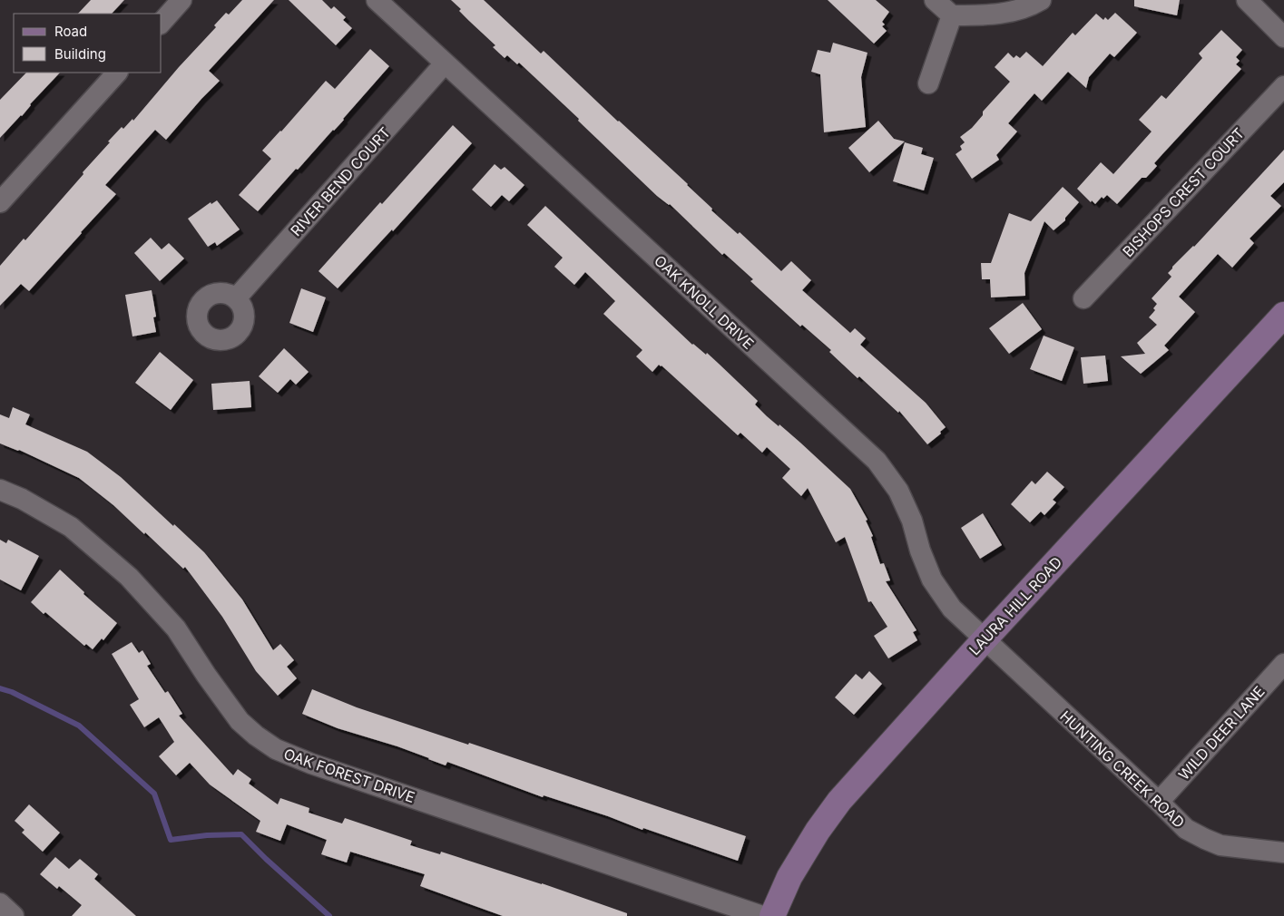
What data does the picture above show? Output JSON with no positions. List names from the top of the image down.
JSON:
{
  "streets": {
    "main road": ["LAURA HILL ROAD"],
    "street": [
      "RIVER BEND COURT",
      "BISHOPS CREST COURT",
      "OAK KNOLL DRIVE",
      "WILD DEER LANE",
      "HUNTING CREEK ROAD",
      "OAK FOREST DRIVE"
    ]
  },
  "crossings": [
    ["RIVER BEND COURT", "OAK KNOLL DRIVE"],
    ["OAK KNOLL DRIVE", "LAURA HILL ROAD"],
    ["OAK KNOLL DRIVE", "HUNTING CREEK ROAD"],
    ["LAURA HILL ROAD", "HUNTING CREEK ROAD"],
    ["WILD DEER LANE", "HUNTING CREEK ROAD"]
  ],
  "legend": ["Road", "Building"]
}
